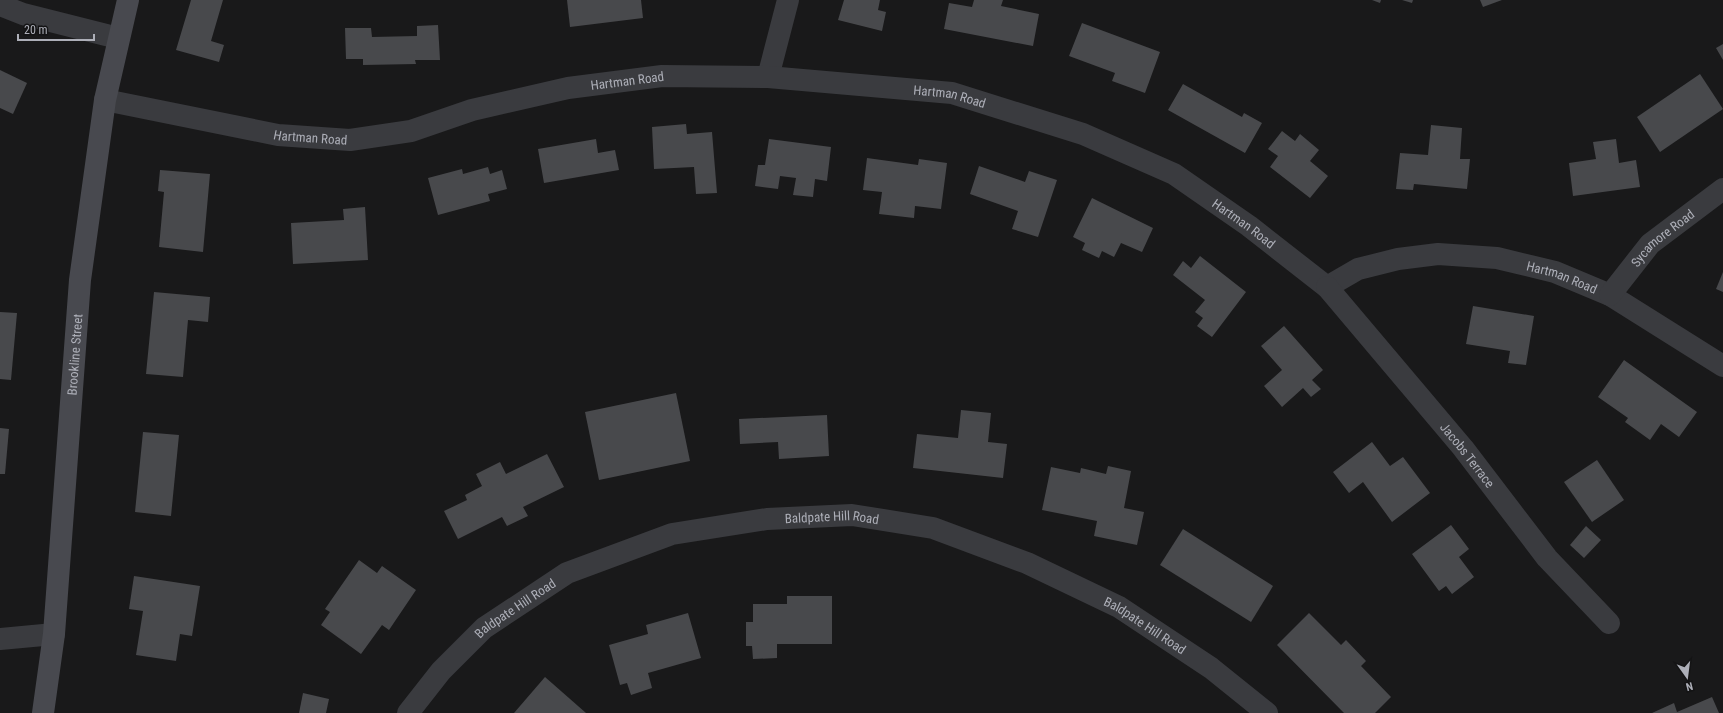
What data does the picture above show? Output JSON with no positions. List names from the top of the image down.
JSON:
{
  "streets": {
    "main road": ["Brookline Street"],
    "street": [
      "Hartman Road",
      "Sycamore Road",
      "Jacobs Terrace",
      "Baldpate Hill Road"
    ]
  },
  "crossings": [
    ["Hartman Road", "Sycamore Road"],
    ["Hartman Road", "Brookline Street"],
    ["Hartman Road", "Jacobs Terrace"]
  ],
  "scale_bar": "20 m",
  "north": "bottom"
}
